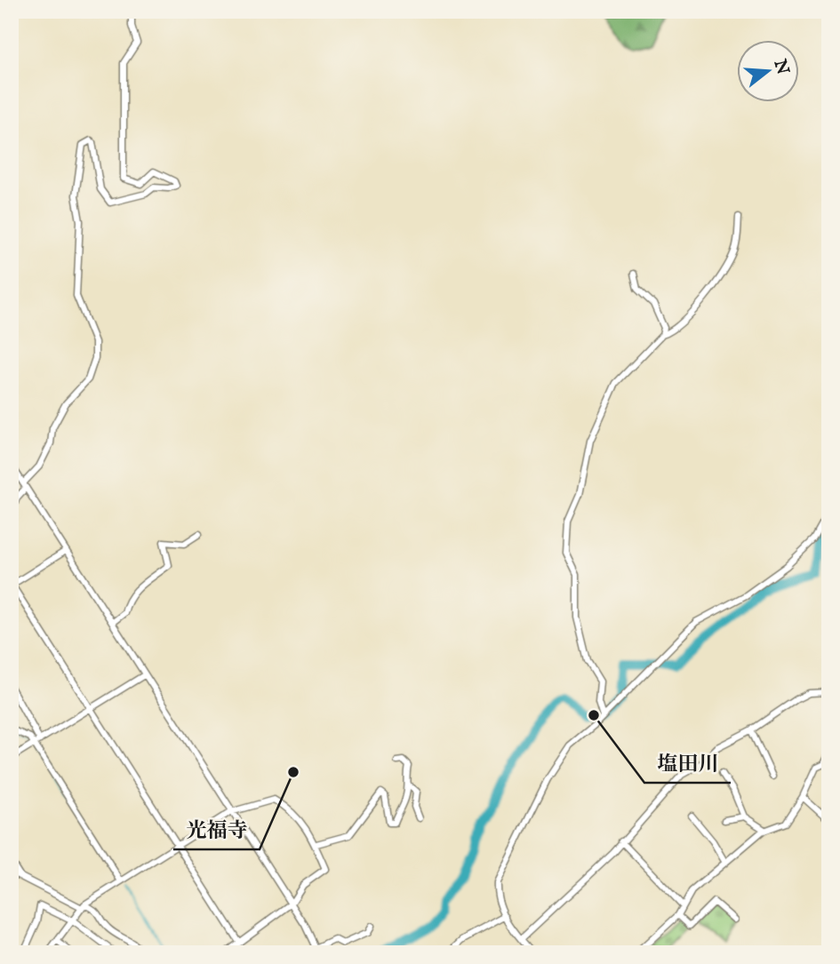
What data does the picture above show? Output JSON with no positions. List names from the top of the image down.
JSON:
{
  "places": ["塩田川", "光福寺"],
  "north": "right"
}
